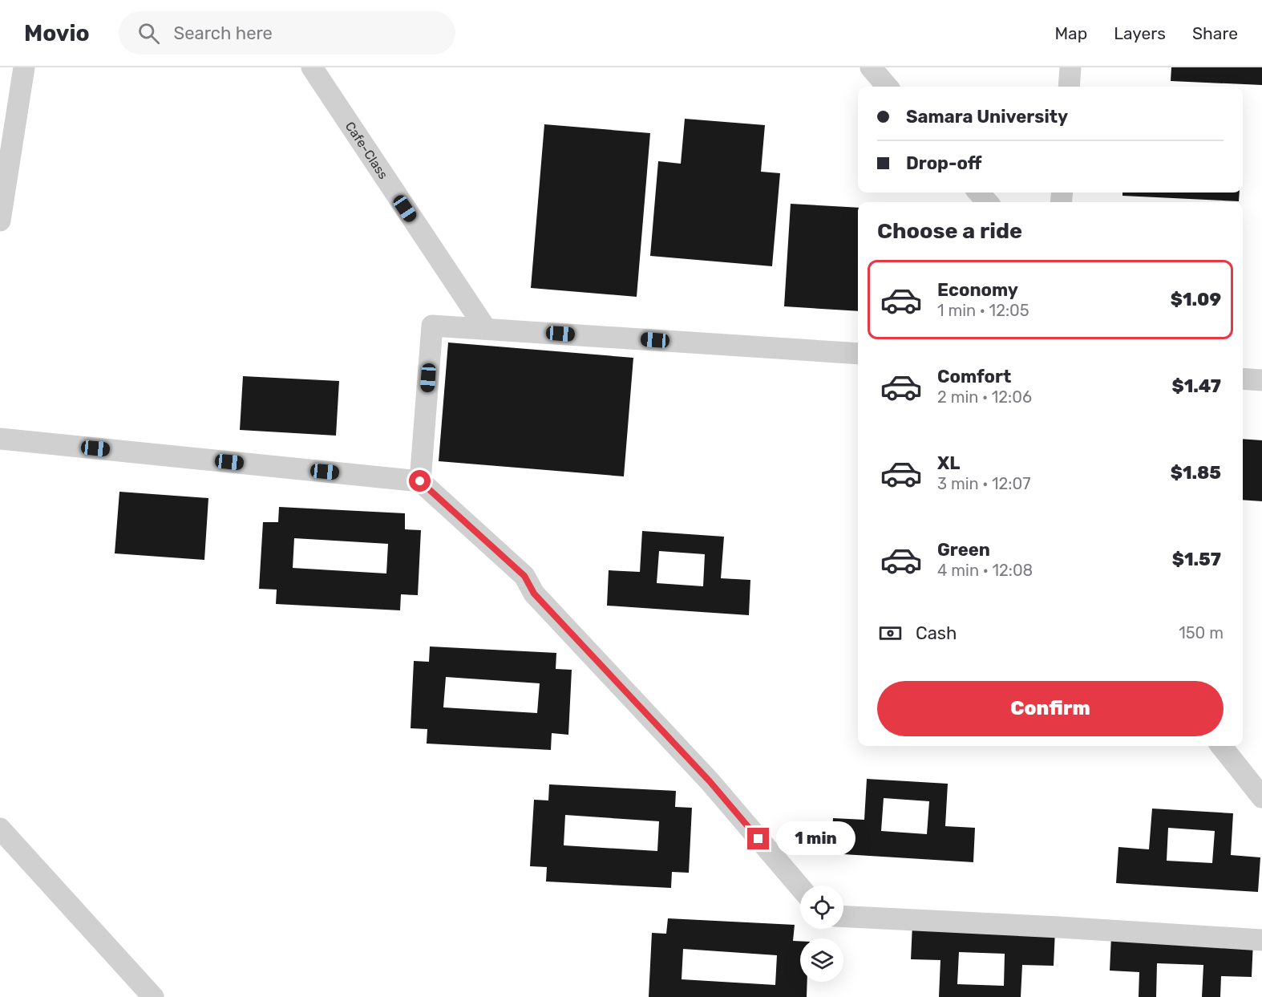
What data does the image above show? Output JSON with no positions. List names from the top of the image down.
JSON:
{
  "streets": {
    "street": ["Cafe-Class"]
  },
  "page": {
    "header": "Movio",
    "search": "Search here",
    "nav": ["Map", "Layers", "Share"],
    "banner": ["Samara University", "Drop-off"],
    "heading": "Choose a ride",
    "list": [
      {
        "name": "Economy",
        "note": "1 min · 12:05",
        "value": "$1.09"
      },
      {
        "name": "Comfort",
        "note": "2 min · 12:06",
        "value": "$1.47"
      },
      {
        "name": "XL",
        "note": "3 min · 12:07",
        "value": "$1.85"
      },
      {
        "name": "Green",
        "note": "4 min · 12:08",
        "value": "$1.57"
      }
    ],
    "pay": ["Cash", "150 m"],
    "buttons": "Confirm",
    "bubble": "1 min"
  }
}
